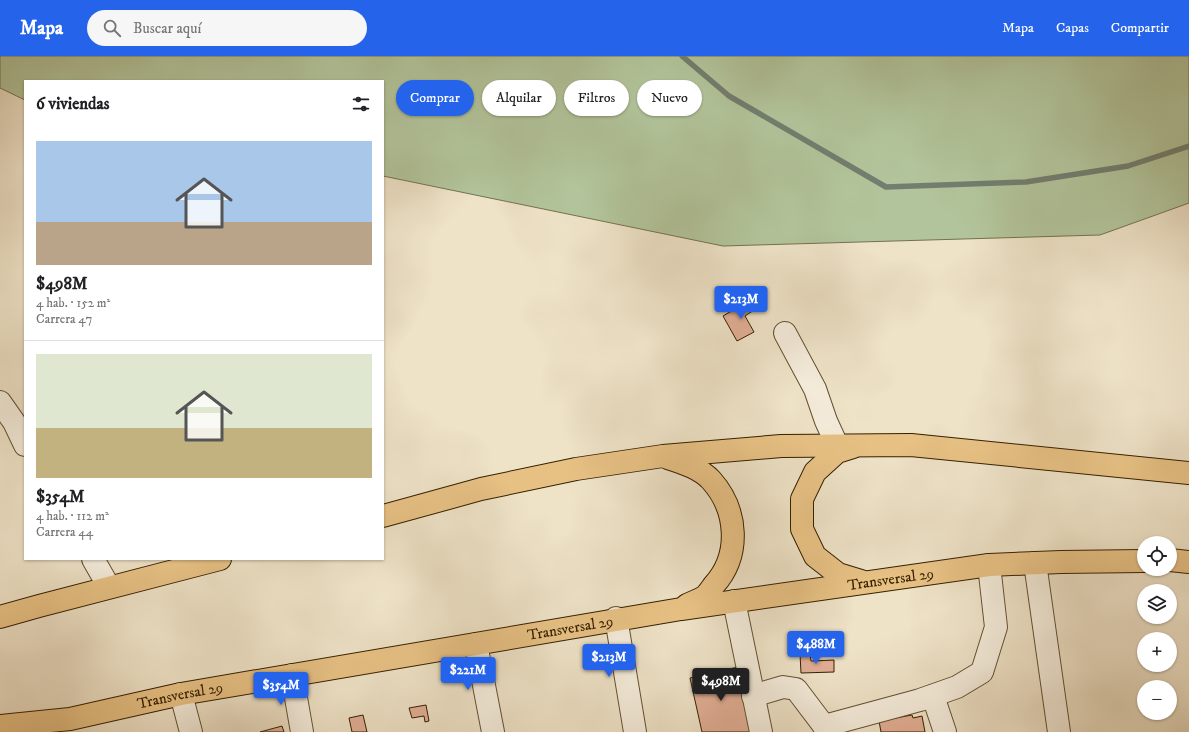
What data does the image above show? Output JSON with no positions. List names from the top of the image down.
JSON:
{
  "streets": {
    "highway": ["Transversal 29"]
  },
  "page": {
    "header": "Mapa",
    "search": "Buscar aquí",
    "nav": ["Mapa", "Capas", "Compartir"],
    "chip": [
      "Comprar",
      "Alquilar",
      "Filtros",
      "Nuevo"
    ],
    "heading": "6 viviendas",
    "list": [
      {
        "name": "$498M",
        "note": "4 hab. · 152 m² · Carrera 47"
      },
      {
        "name": "$354M",
        "note": "4 hab. · 112 m² · Carrera 44"
      }
    ],
    "price": [
      "$213M",
      "$488M",
      "$213M",
      "$221M",
      "$498M",
      "$354M"
    ],
    "map_buttons": ["+", "−"]
  }
}
